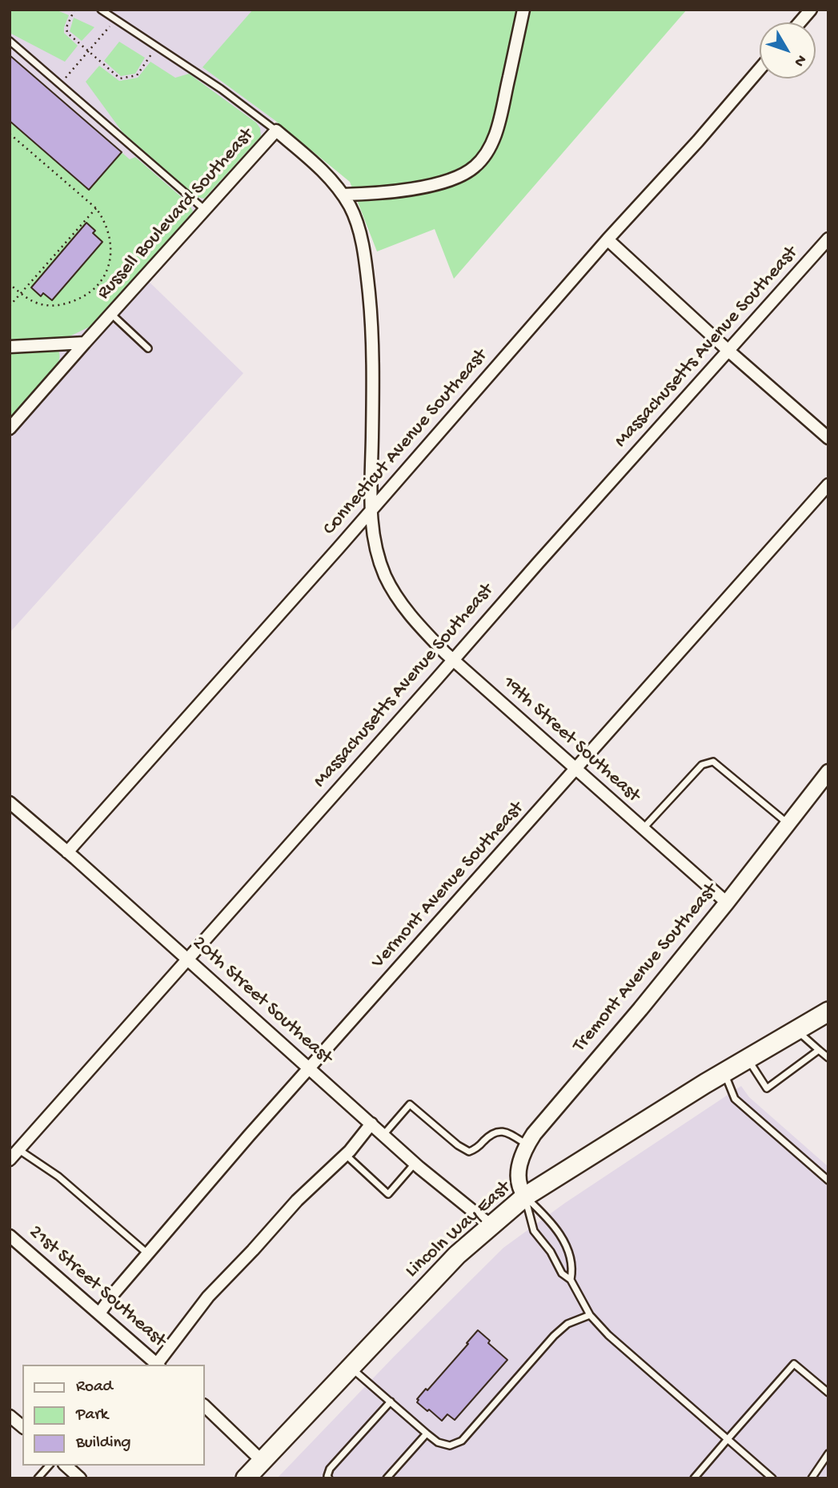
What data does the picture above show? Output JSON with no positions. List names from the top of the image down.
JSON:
{
  "streets": {
    "main road": ["Lincoln Way East"],
    "street": [
      "Russell Boulevard Southeast",
      "Massachusetts Avenue Southeast",
      "Connecticut Avenue Southeast",
      "19th Street Southeast",
      "Vermont Avenue Southeast",
      "Tremont Avenue Southeast",
      "20th Street Southeast",
      "21st Street Southeast"
    ]
  },
  "crossings": [
    ["Russell Boulevard Southeast", "Connecticut Avenue Southeast"],
    ["Russell Boulevard Southeast", "19th Street Southeast"],
    ["Massachusetts Avenue Southeast", "19th Street Southeast"],
    ["Massachusetts Avenue Southeast", "20th Street Southeast"],
    ["Connecticut Avenue Southeast", "20th Street Southeast"],
    ["19th Street Southeast", "Vermont Avenue Southeast"],
    ["19th Street Southeast", "Tremont Avenue Southeast"],
    ["Vermont Avenue Southeast", "20th Street Southeast"],
    ["Vermont Avenue Southeast", "21st Street Southeast"],
    ["Tremont Avenue Southeast", "Lincoln Way East"],
    ["20th Street Southeast", "Lincoln Way East"]
  ],
  "legend": ["Road", "Park", "Building"],
  "north": "bottom right"
}
